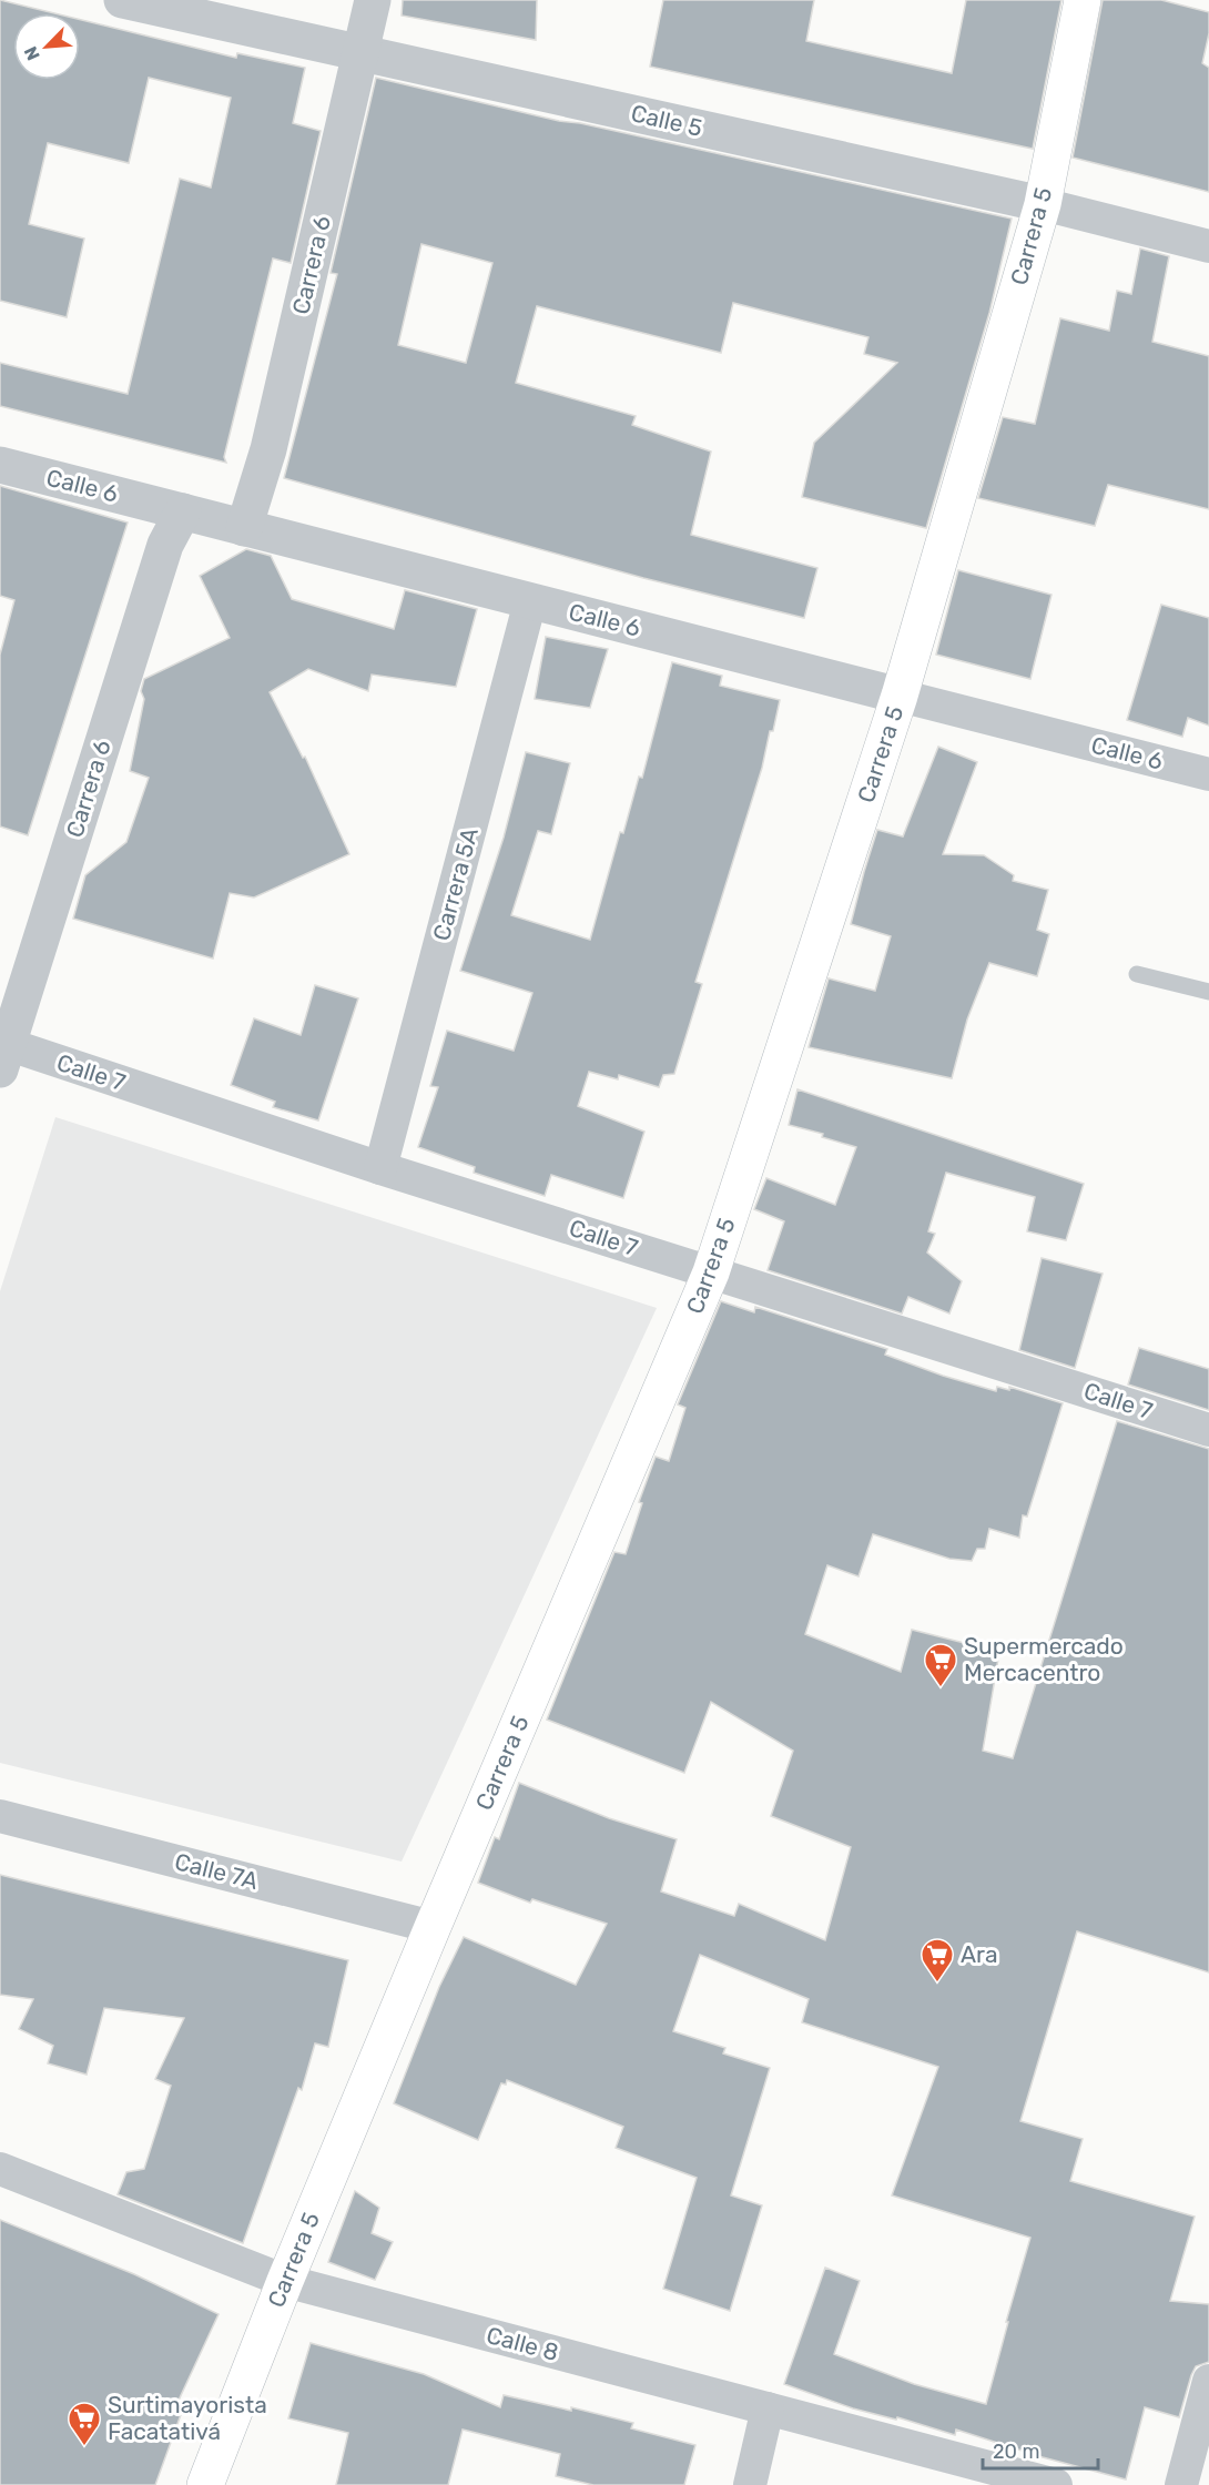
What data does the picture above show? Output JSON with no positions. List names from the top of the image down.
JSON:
{
  "streets": {
    "main road": ["Carrera 5"],
    "street": [
      "Calle 5",
      "Carrera 6",
      "Calle 6",
      "Carrera 5A",
      "Calle 7",
      "Calle 7A",
      "Calle 8"
    ]
  },
  "crossings": [
    ["Calle 5", "Carrera 5"],
    ["Calle 5", "Carrera 6"],
    ["Carrera 5", "Calle 6"],
    ["Carrera 5", "Calle 7"],
    ["Carrera 5", "Calle 7A"],
    ["Carrera 5", "Calle 8"],
    ["Carrera 6", "Calle 6"],
    ["Carrera 6", "Calle 7"],
    ["Calle 6", "Carrera 5A"],
    ["Carrera 5A", "Calle 7"]
  ],
  "places": {
    "supermarket": ["Supermercado Mercacentro", "Ara", "Surtimayorista Facatativá"]
  },
  "scale_bar": "20 m",
  "north": "bottom left"
}
